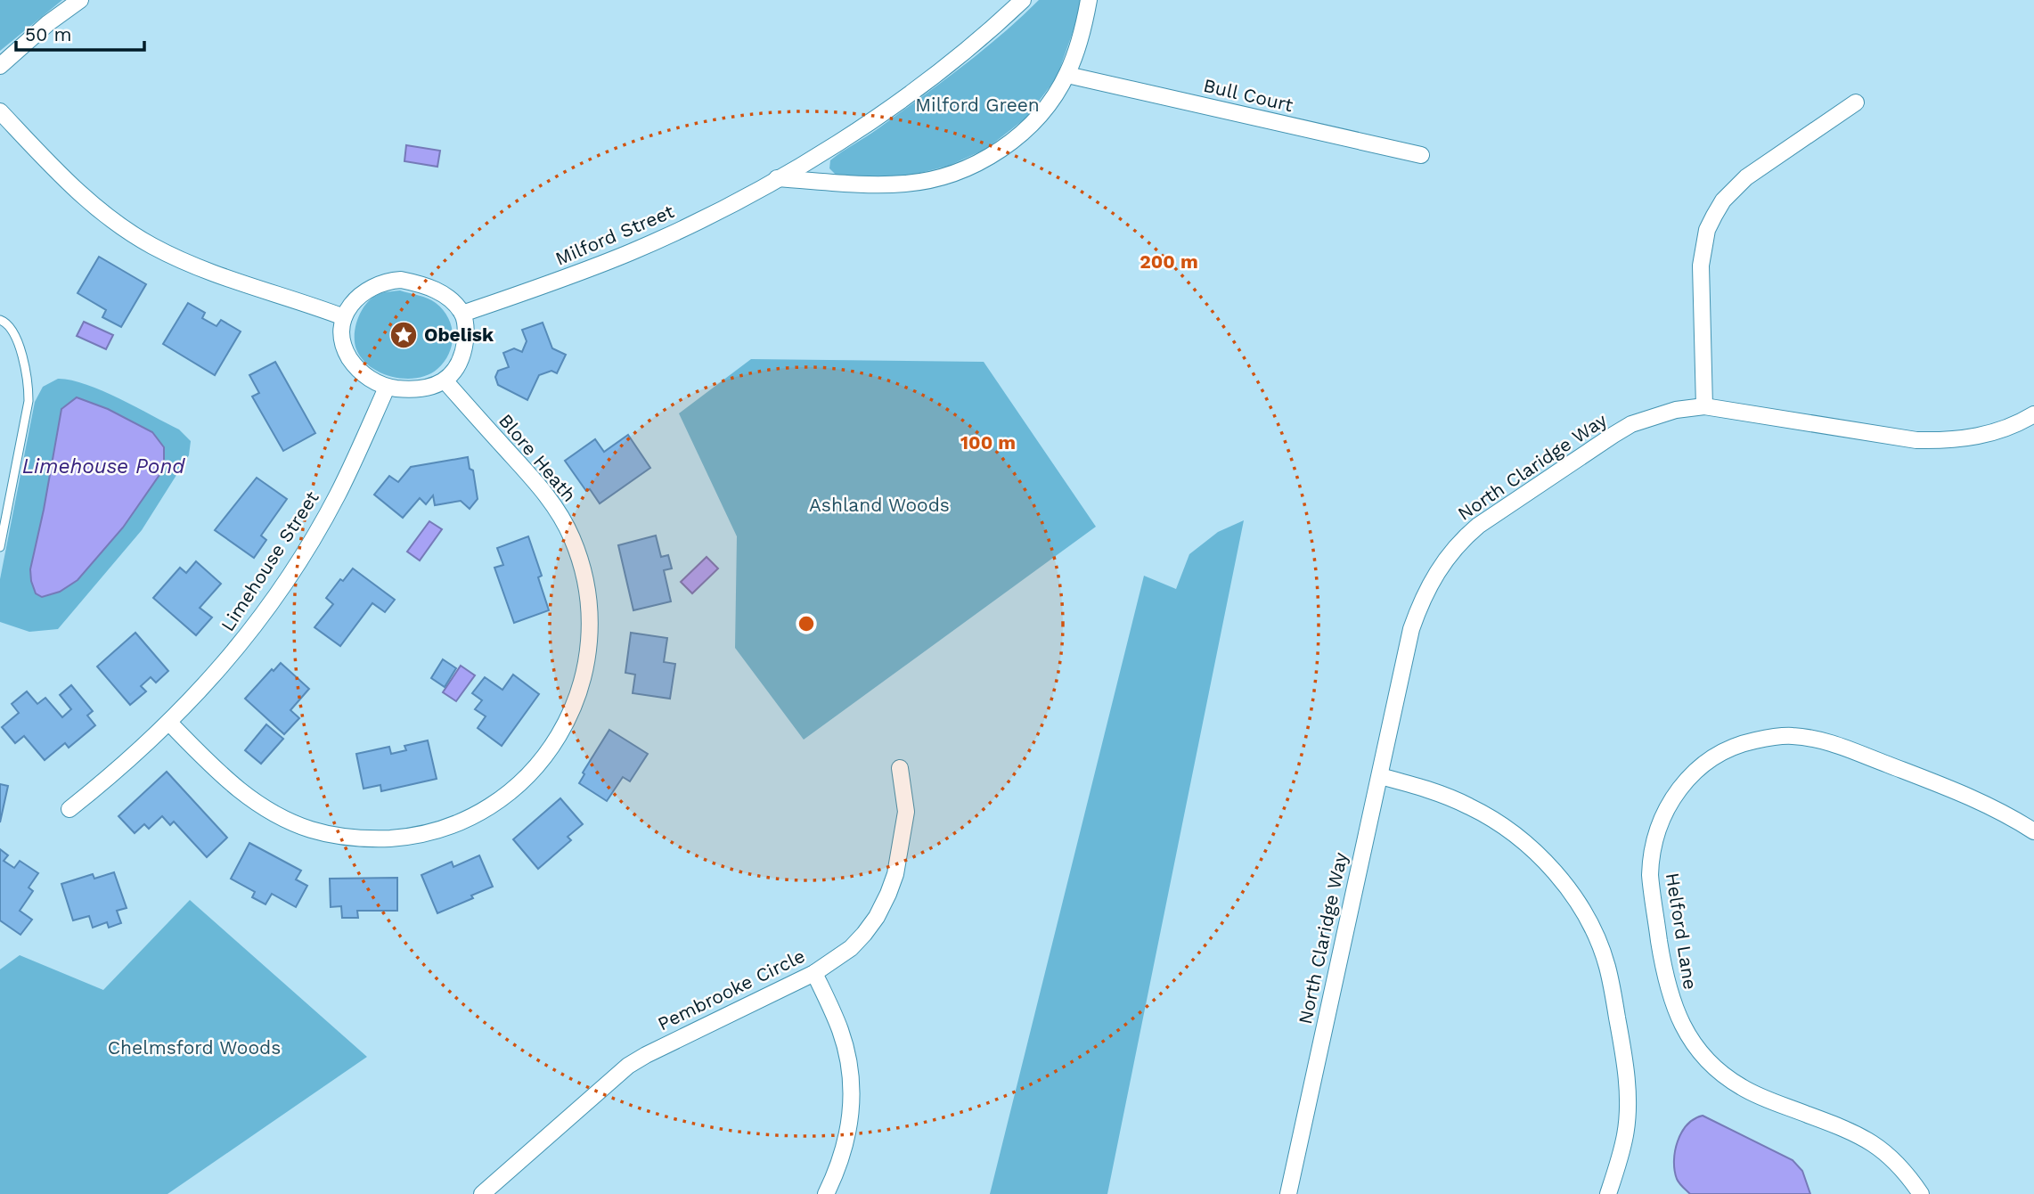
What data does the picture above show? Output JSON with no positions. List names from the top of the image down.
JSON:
{
  "streets": {
    "street": [
      "Bull Court",
      "Milford Street",
      "Blore Heath",
      "North Claridge Way",
      "Limehouse Street",
      "Helford Lane",
      "Pembrooke Circle"
    ]
  },
  "crossings": [
    ["Milford Street", "Blore Heath"],
    ["Milford Street", "Limehouse Street"],
    ["Blore Heath", "Limehouse Street"]
  ],
  "water": ["Limehouse Pond"],
  "parks": ["Milford Green", "Ashland Woods", "Chelmsford Woods"],
  "places": {
    "place": ["Obelisk"]
  },
  "scale_bar": "50 m",
  "rings": ["200 m", "100 m"]
}
